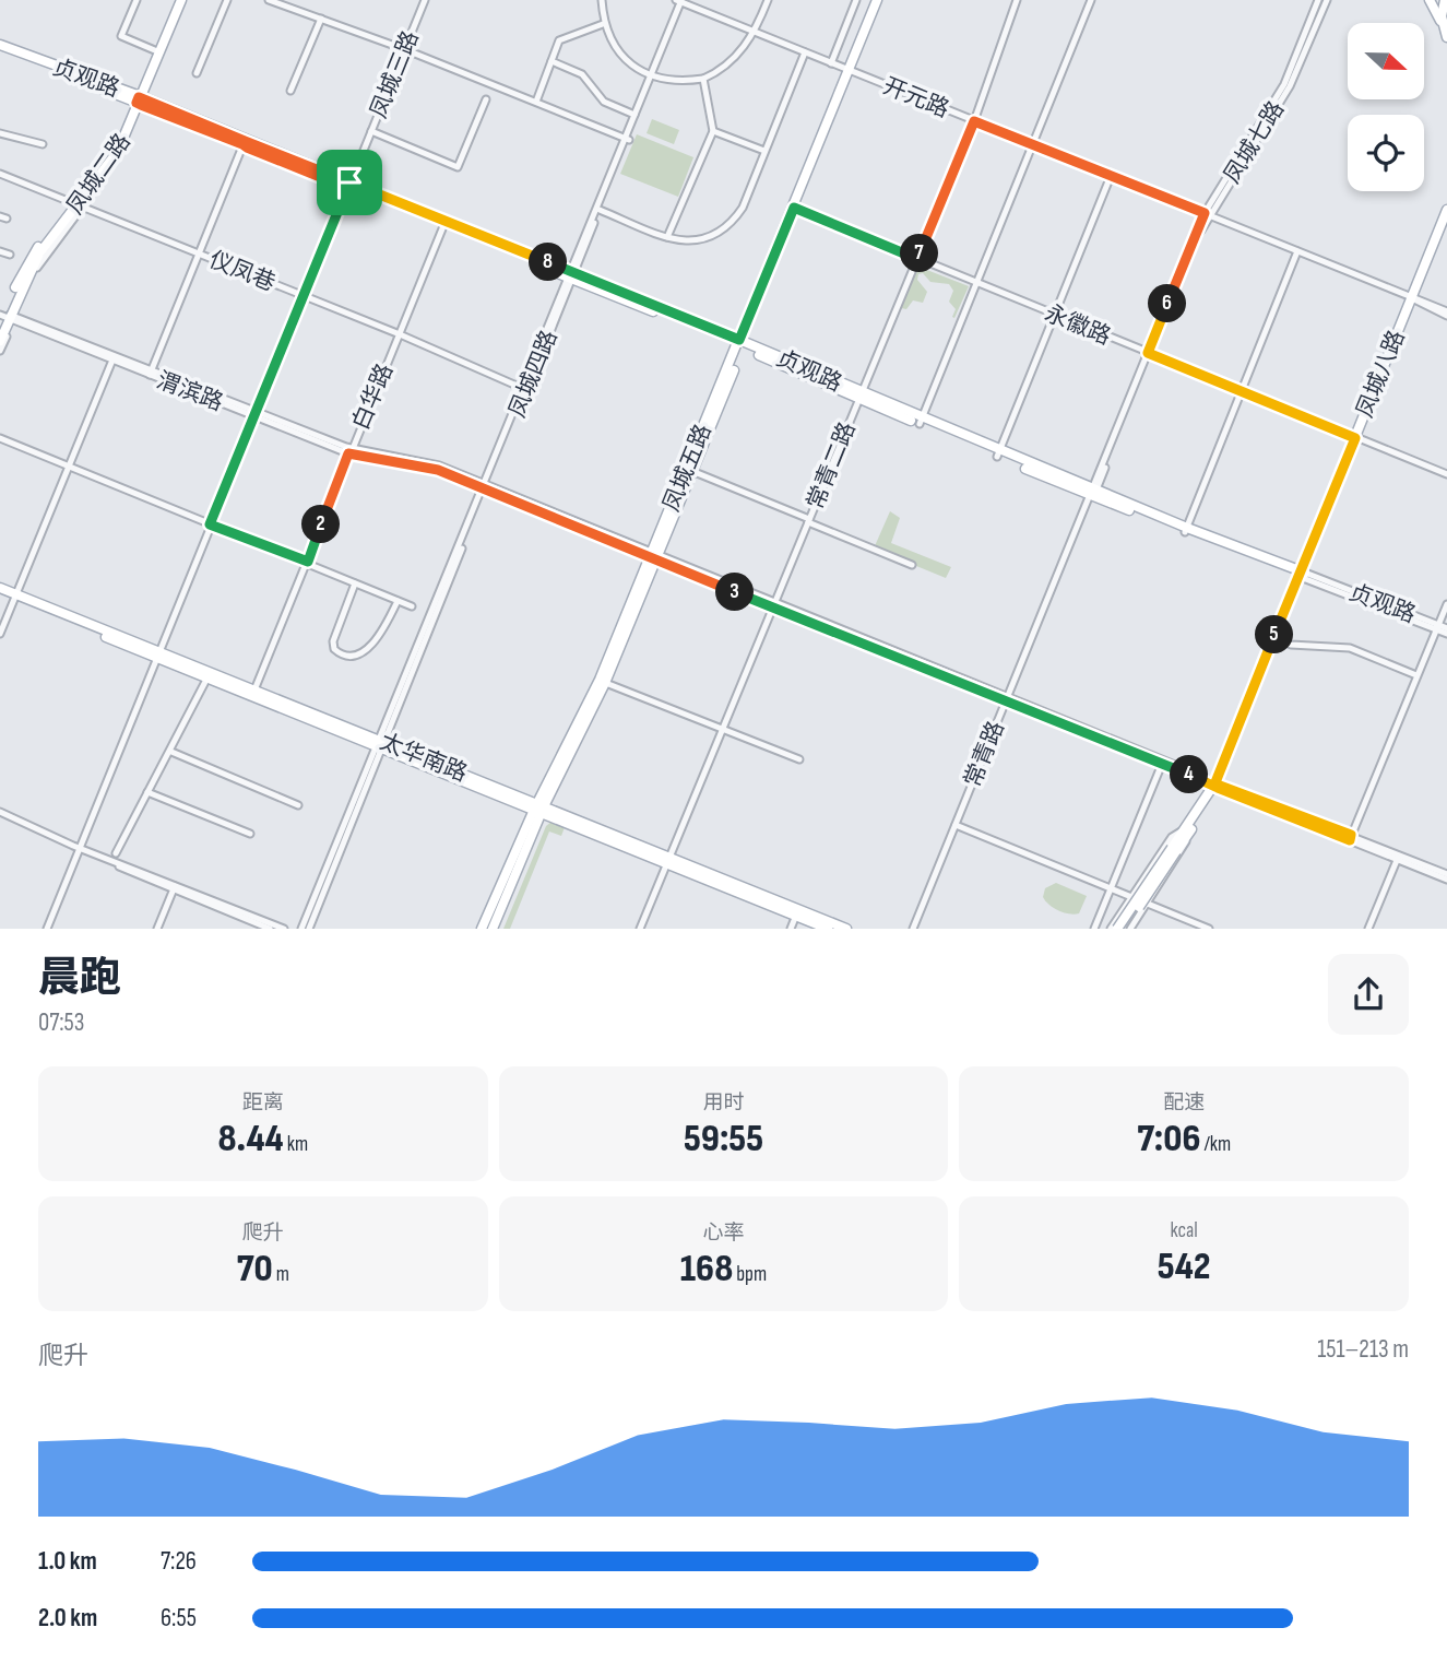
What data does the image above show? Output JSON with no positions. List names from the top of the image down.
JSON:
{
  "streets": {
    "main road": [
      "贞观路",
      "凤城二路",
      "凤城八路",
      "凤城五路",
      "太华南路"
    ],
    "street": [
      "凤城三路",
      "开元路",
      "凤城七路",
      "仪凤巷",
      "永徽路",
      "凤城四路",
      "渭滨路",
      "白华路",
      "常青二路",
      "常青路"
    ]
  },
  "crossings": [
    ["凤城三路", "贞观路"],
    ["凤城三路", "仪凤巷"],
    ["凤城三路", "渭滨路"],
    ["凤城三路", "太华南路"],
    ["贞观路", "凤城七路"],
    ["贞观路", "凤城二路"],
    ["贞观路", "凤城四路"],
    ["贞观路", "凤城八路"],
    ["贞观路", "白华路"],
    ["贞观路", "常青二路"],
    ["贞观路", "凤城五路"],
    ["贞观路", "常青路"],
    ["开元路", "凤城七路"],
    ["开元路", "凤城四路"],
    ["开元路", "凤城八路"],
    ["开元路", "常青二路"],
    ["开元路", "凤城五路"],
    ["凤城七路", "永徽路"],
    ["凤城七路", "常青路"],
    ["凤城二路", "仪凤巷"],
    ["凤城二路", "渭滨路"],
    ["仪凤巷", "凤城四路"],
    ["仪凤巷", "白华路"],
    ["永徽路", "凤城八路"],
    ["永徽路", "常青二路"],
    ["永徽路", "凤城五路"],
    ["凤城四路", "渭滨路"],
    ["凤城四路", "太华南路"],
    ["凤城八路", "渭滨路"],
    ["渭滨路", "白华路"],
    ["渭滨路", "常青二路"],
    ["渭滨路", "凤城五路"],
    ["渭滨路", "常青路"],
    ["白华路", "太华南路"],
    ["常青二路", "太华南路"],
    ["凤城五路", "太华南路"]
  ],
  "north": "right",
  "page": {
    "pins": [
      "7",
      "8",
      "6",
      "2",
      "3",
      "5",
      "4"
    ],
    "heading": ["晨跑", "07:53"],
    "stats": [
      ["距离", "8.44 km"],
      ["用时", "59:55"],
      ["配速", "7:06 /km"],
      ["爬升", "70 m"],
      ["心率", "168 bpm"],
      ["kcal", "542"]
    ],
    "chart": ["爬升", "151–213 m"],
    "list": [
      {
        "name": "1.0 km",
        "note": "7:26"
      },
      {
        "name": "2.0 km",
        "note": "6:55"
      }
    ]
  }
}
